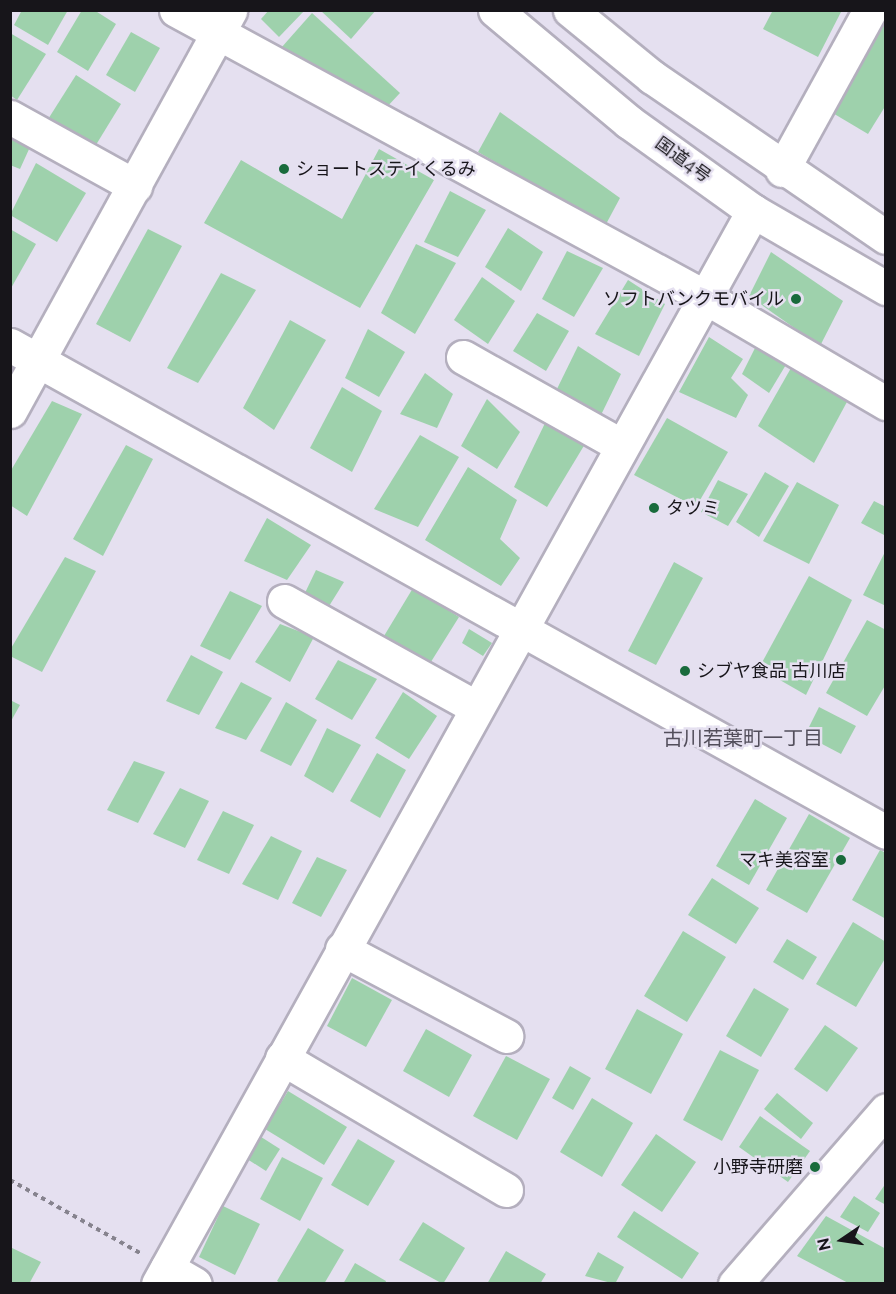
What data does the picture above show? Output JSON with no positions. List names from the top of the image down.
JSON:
{
  "streets": {
    "main road": ["国道4号"]
  },
  "districts": ["古川若葉町一丁目"],
  "places": [
    "ショートステイくるみ",
    "ソフトバンクモバイル",
    "タツミ",
    "シブヤ食品 古川店",
    "マキ美容室",
    "小野寺研磨"
  ],
  "north": "left"
}
